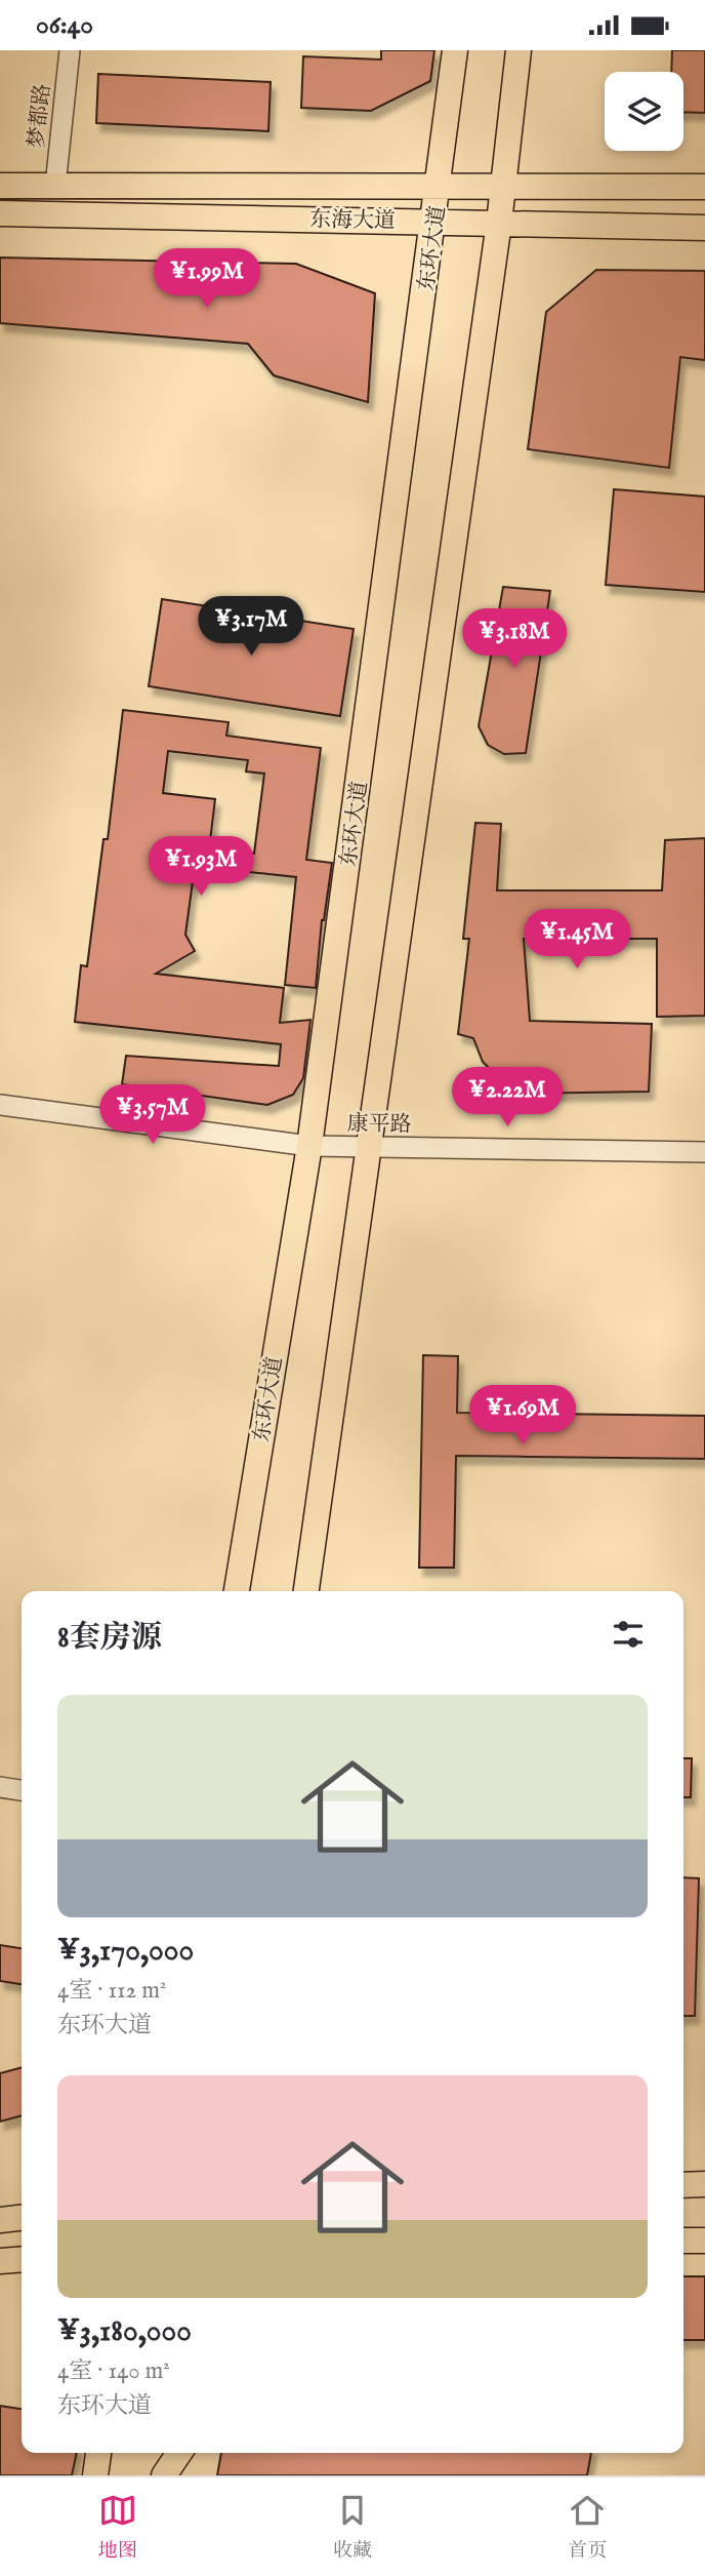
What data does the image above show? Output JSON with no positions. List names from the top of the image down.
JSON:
{
  "streets": {
    "main road": ["东海大道", "东环大道"],
    "street": ["梦都路", "康平路"]
  },
  "crossings": [
    ["梦都路", "东海大道"],
    ["东海大道", "东环大道"],
    ["东环大道", "康平路"]
  ],
  "page": {
    "status": "06:40",
    "price": [
      "¥1.99M",
      "¥3.17M",
      "¥3.18M",
      "¥1.93M",
      "¥1.45M",
      "¥2.22M",
      "¥3.57M",
      "¥1.69M"
    ],
    "heading": "8套房源",
    "list": [
      {
        "name": "¥3,170,000",
        "note": "4室 · 112 m² · 东环大道"
      },
      {
        "name": "¥3,180,000",
        "note": "4室 · 140 m² · 东环大道"
      }
    ],
    "tabs": ["地图", "收藏", "首页"]
  }
}
